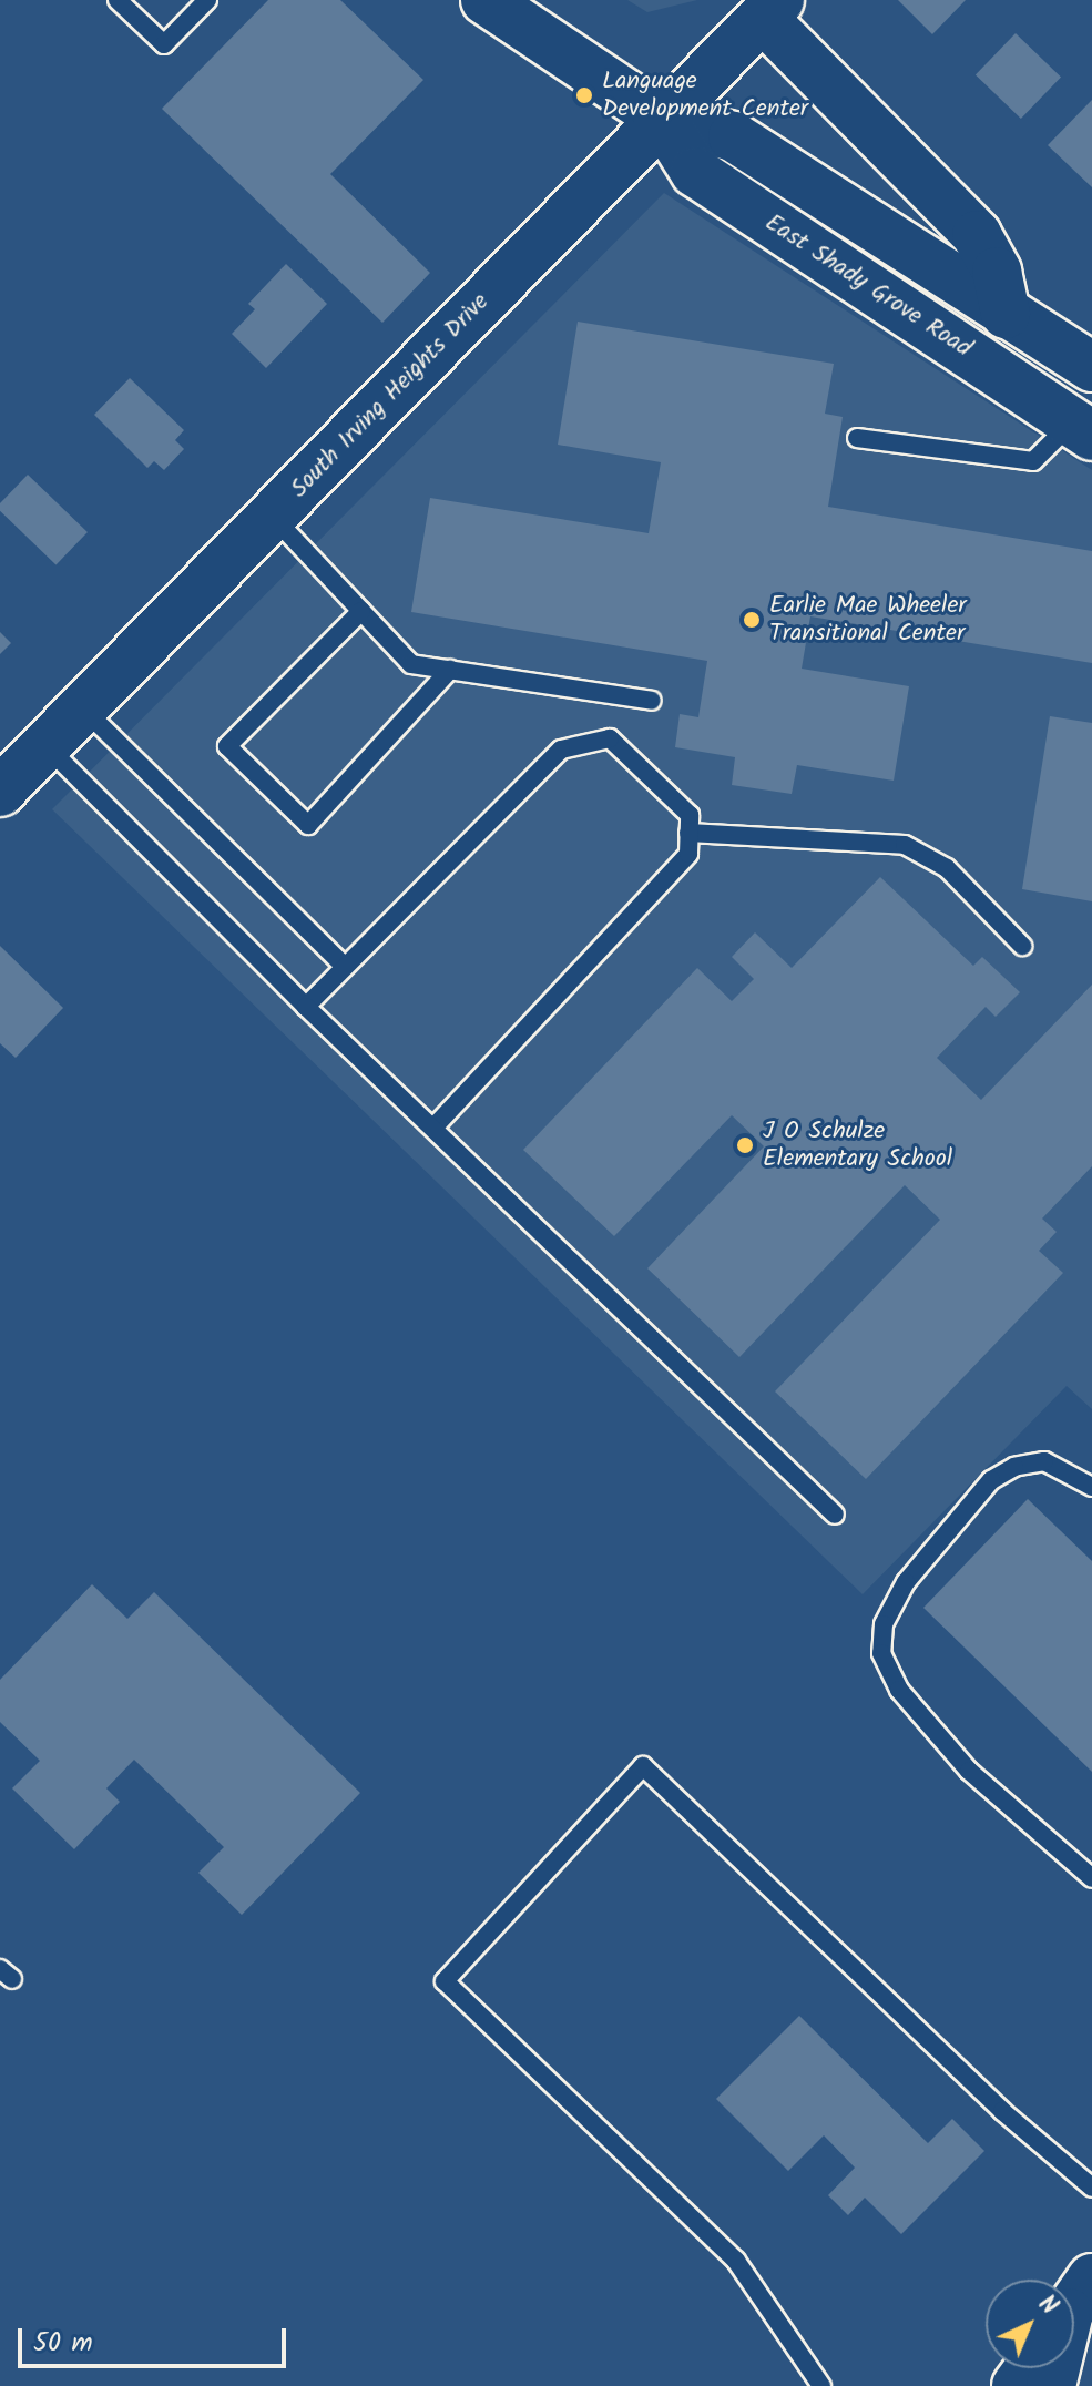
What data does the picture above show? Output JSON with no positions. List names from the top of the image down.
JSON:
{
  "streets": {
    "main road": ["East Shady Grove Road", "South Irving Heights Drive"]
  },
  "crossings": [
    ["East Shady Grove Road", "South Irving Heights Drive"]
  ],
  "places": ["Language Development Center", "Earlie Mae Wheeler Transitional Center", "J O Schulze Elementary School"],
  "scale_bar": "50 m",
  "north": "top right"
}
